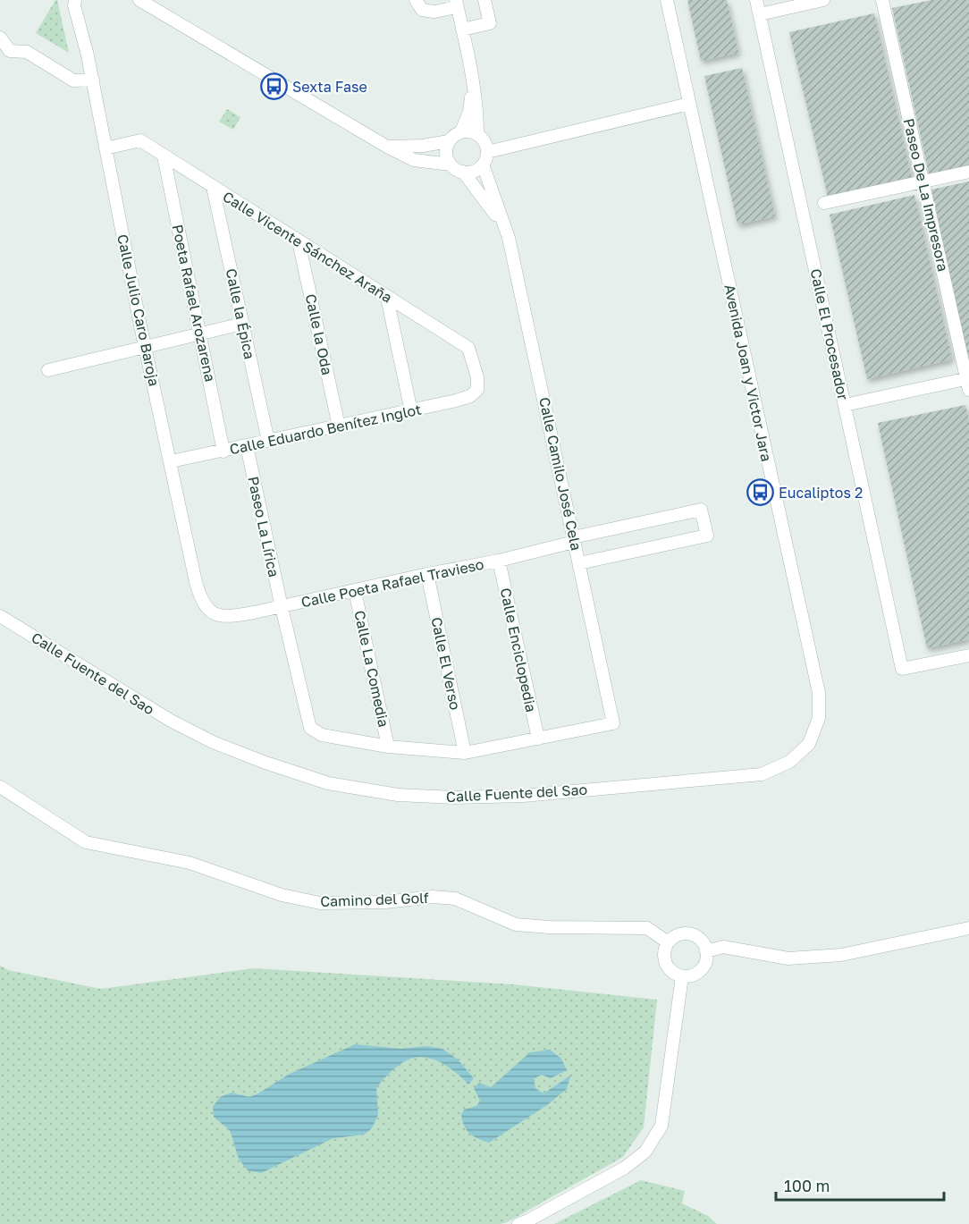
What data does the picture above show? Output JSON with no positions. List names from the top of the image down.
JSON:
{
  "streets": {
    "street": [
      "Paseo De La Impresora",
      "Calle Vicente Sánchez Araña",
      "Poeta Rafael Arozarena",
      "Calle Julio Caro Baroja",
      "Calle la Épica",
      "Calle la Oda",
      "Calle El Procesador",
      "Avenida Joan y Victor Jara",
      "Calle Eduardo Benítez Inglot",
      "Calle Camilo José Cela",
      "Paseo La Lírica",
      "Calle Poeta Rafael Travieso",
      "Calle Enciclopedia",
      "Calle El Verso",
      "Calle La Comedia",
      "Calle Fuente del Sao",
      "Camino del Golf"
    ]
  },
  "crossings": [
    ["Calle Vicente Sánchez Araña", "Poeta Rafael Arozarena"],
    ["Calle Vicente Sánchez Araña", "Calle Julio Caro Baroja"],
    ["Calle Vicente Sánchez Araña", "Calle la Épica"],
    ["Calle Vicente Sánchez Araña", "Calle la Oda"],
    ["Calle Vicente Sánchez Araña", "Calle Eduardo Benítez Inglot"],
    ["Poeta Rafael Arozarena", "Calle Eduardo Benítez Inglot"],
    ["Calle Julio Caro Baroja", "Calle Eduardo Benítez Inglot"],
    ["Calle Julio Caro Baroja", "Calle Poeta Rafael Travieso"],
    ["Calle la Épica", "Calle Eduardo Benítez Inglot"],
    ["Calle la Oda", "Calle Eduardo Benítez Inglot"],
    ["Avenida Joan y Victor Jara", "Calle Fuente del Sao"],
    ["Calle Eduardo Benítez Inglot", "Paseo La Lírica"],
    ["Calle Camilo José Cela", "Paseo La Lírica"],
    ["Calle Camilo José Cela", "Calle Poeta Rafael Travieso"],
    ["Paseo La Lírica", "Calle Poeta Rafael Travieso"],
    ["Paseo La Lírica", "Calle Enciclopedia"],
    ["Paseo La Lírica", "Calle El Verso"],
    ["Paseo La Lírica", "Calle La Comedia"],
    ["Calle Poeta Rafael Travieso", "Calle Enciclopedia"],
    ["Calle Poeta Rafael Travieso", "Calle El Verso"],
    ["Calle Poeta Rafael Travieso", "Calle La Comedia"]
  ],
  "places": {
    "bus stop": ["Sexta Fase", "Eucaliptos 2"]
  },
  "scale_bar": "100 m"
}
